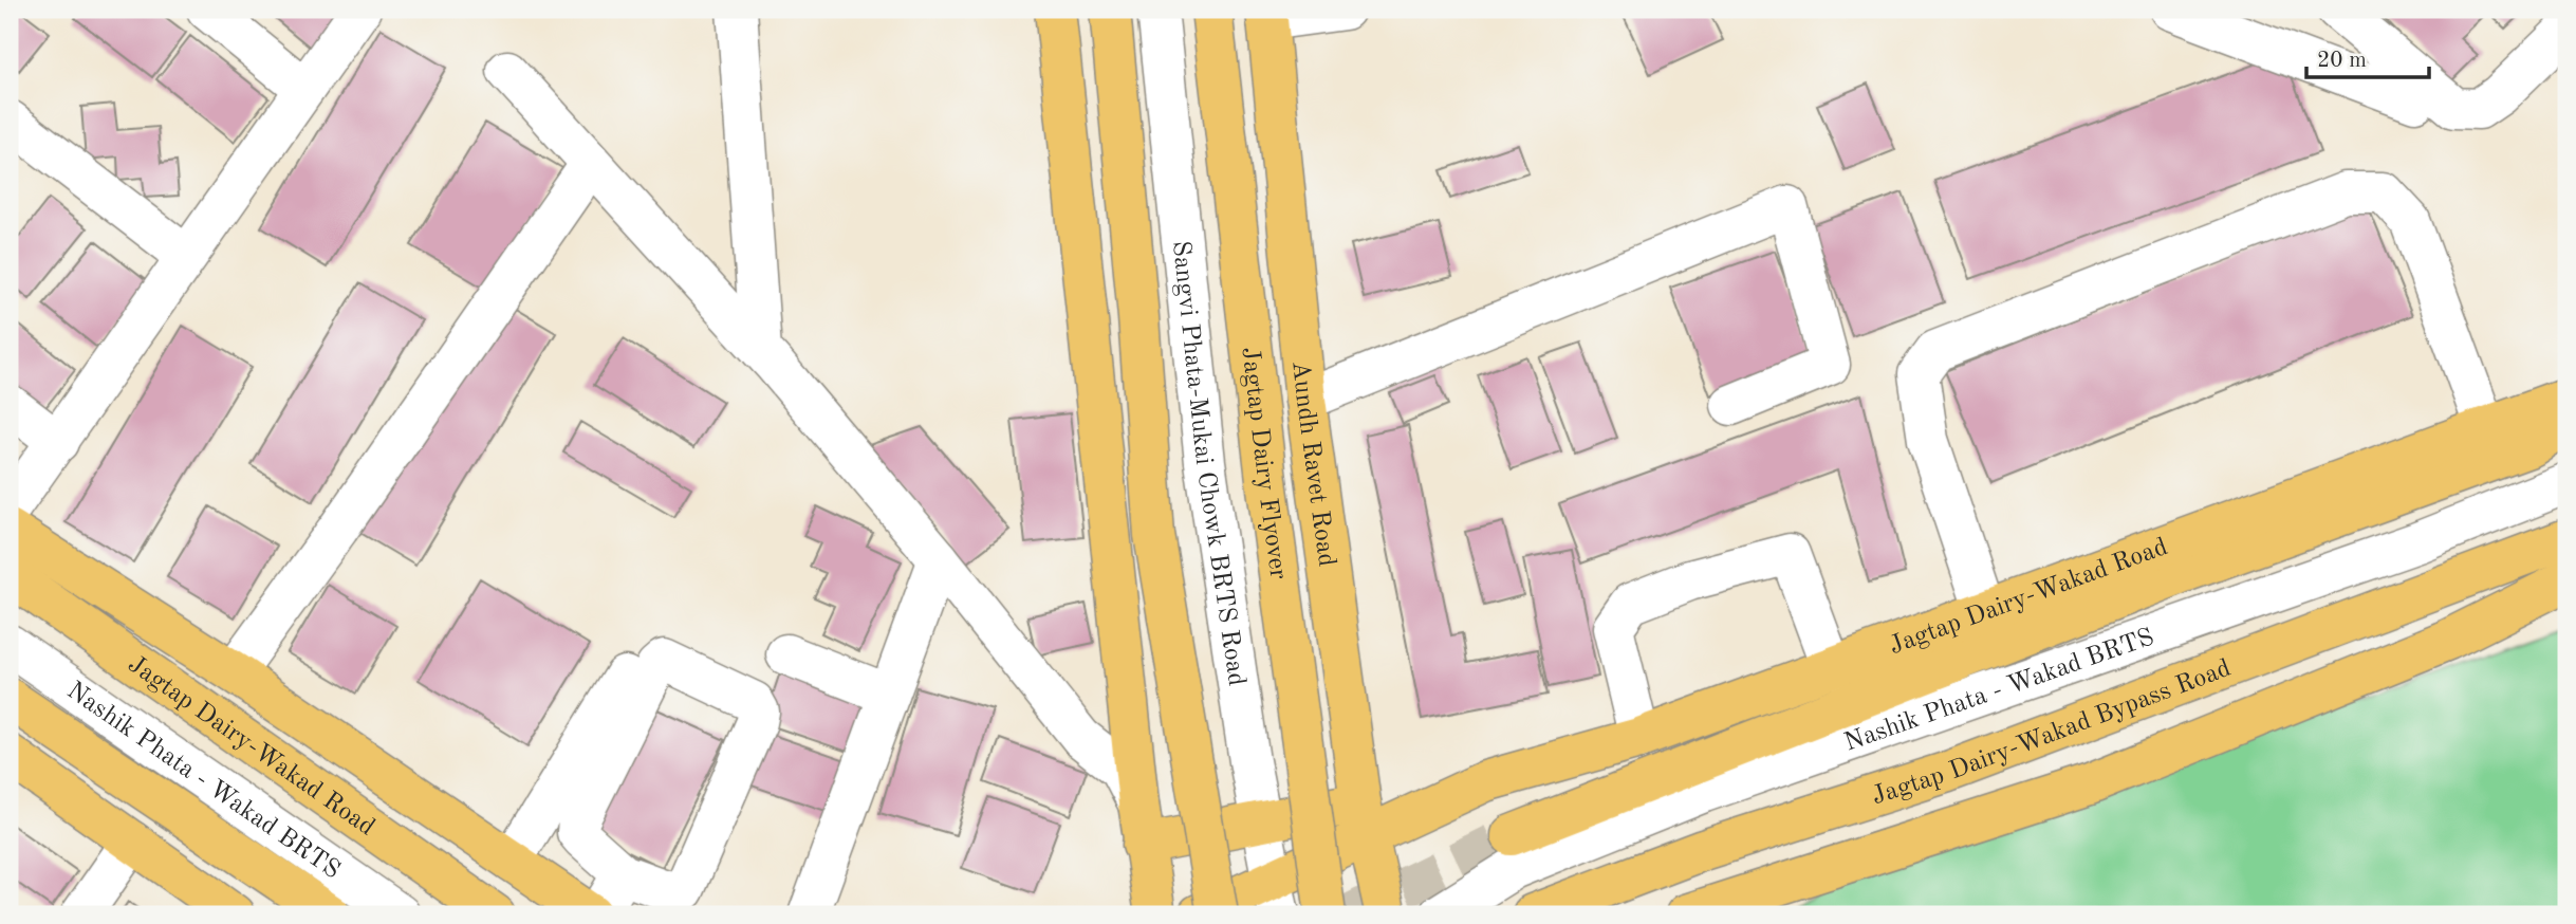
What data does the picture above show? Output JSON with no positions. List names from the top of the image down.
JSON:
{
  "streets": {
    "main road": [
      "Jagtap Dairy Flyover",
      "Aundh Ravet Road",
      "Jagtap Dairy-Wakad Road",
      "Jagtap Dairy-Wakad Bypass Road"
    ],
    "street": ["Sangvi Phata-Mukai Chowk BRTS Road", "Nashik Phata - Wakad BRTS"]
  },
  "crossings": [
    ["Aundh Ravet Road", "Jagtap Dairy-Wakad Road"]
  ],
  "scale_bar": "20 m"
}
